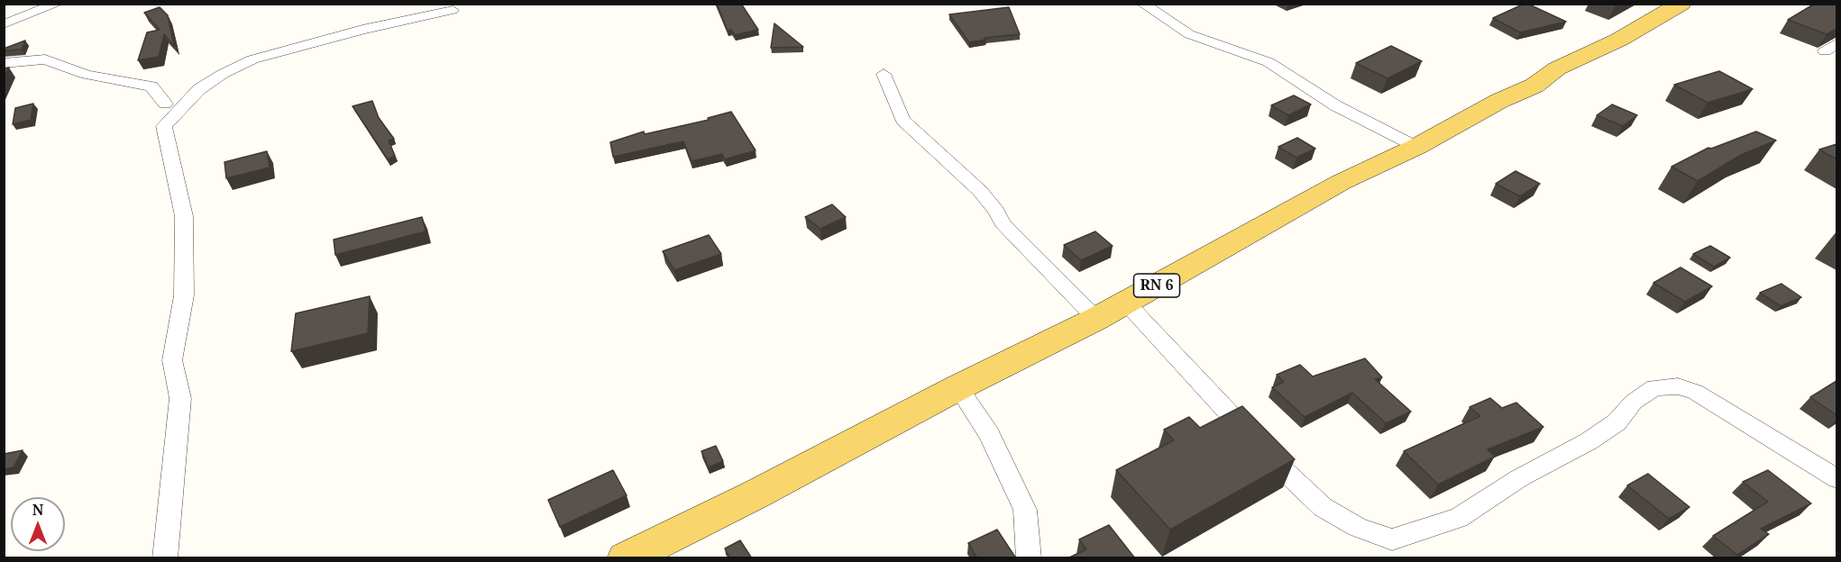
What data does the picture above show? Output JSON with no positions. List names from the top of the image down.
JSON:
{
  "streets": {
    "main road": ["RN 6"]
  },
  "north": "top"
}
